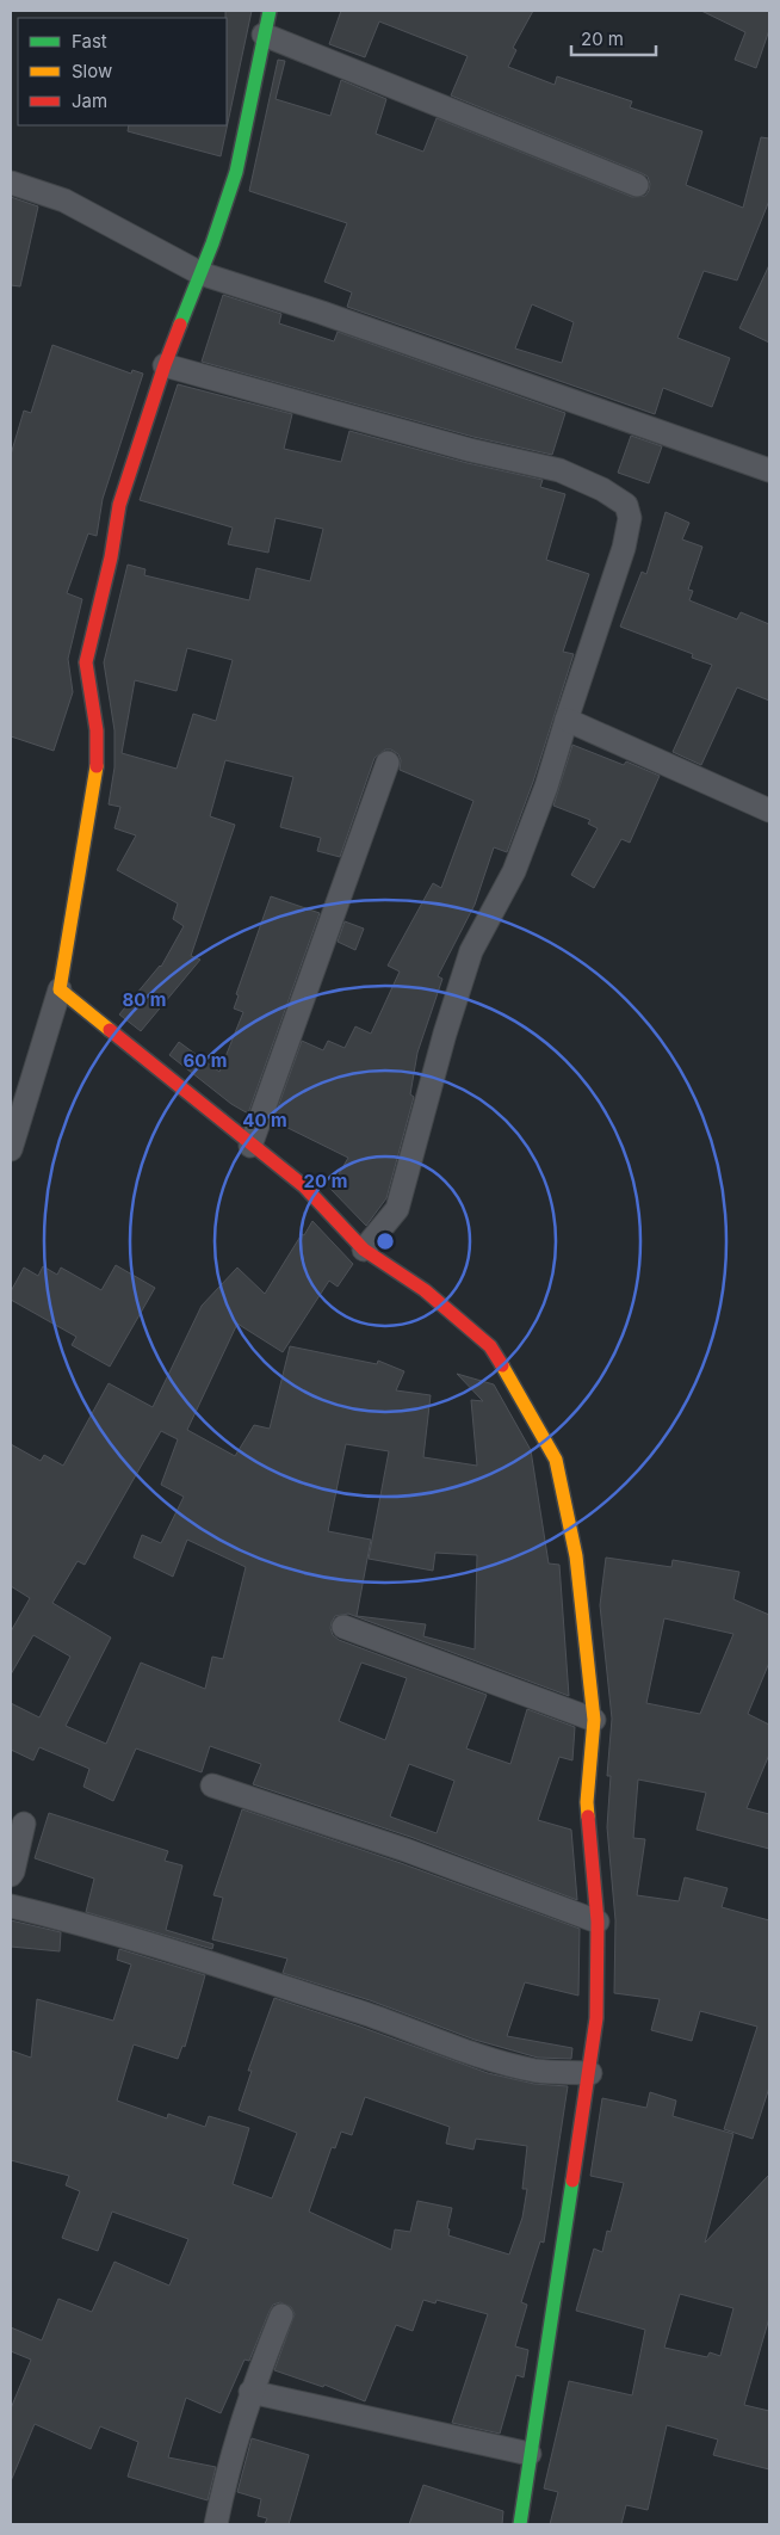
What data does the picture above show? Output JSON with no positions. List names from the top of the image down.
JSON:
{
  "legend": ["Fast", "Slow", "Jam"],
  "scale_bar": "20 m",
  "rings": [
    "80 m",
    "60 m",
    "40 m",
    "20 m"
  ]
}
